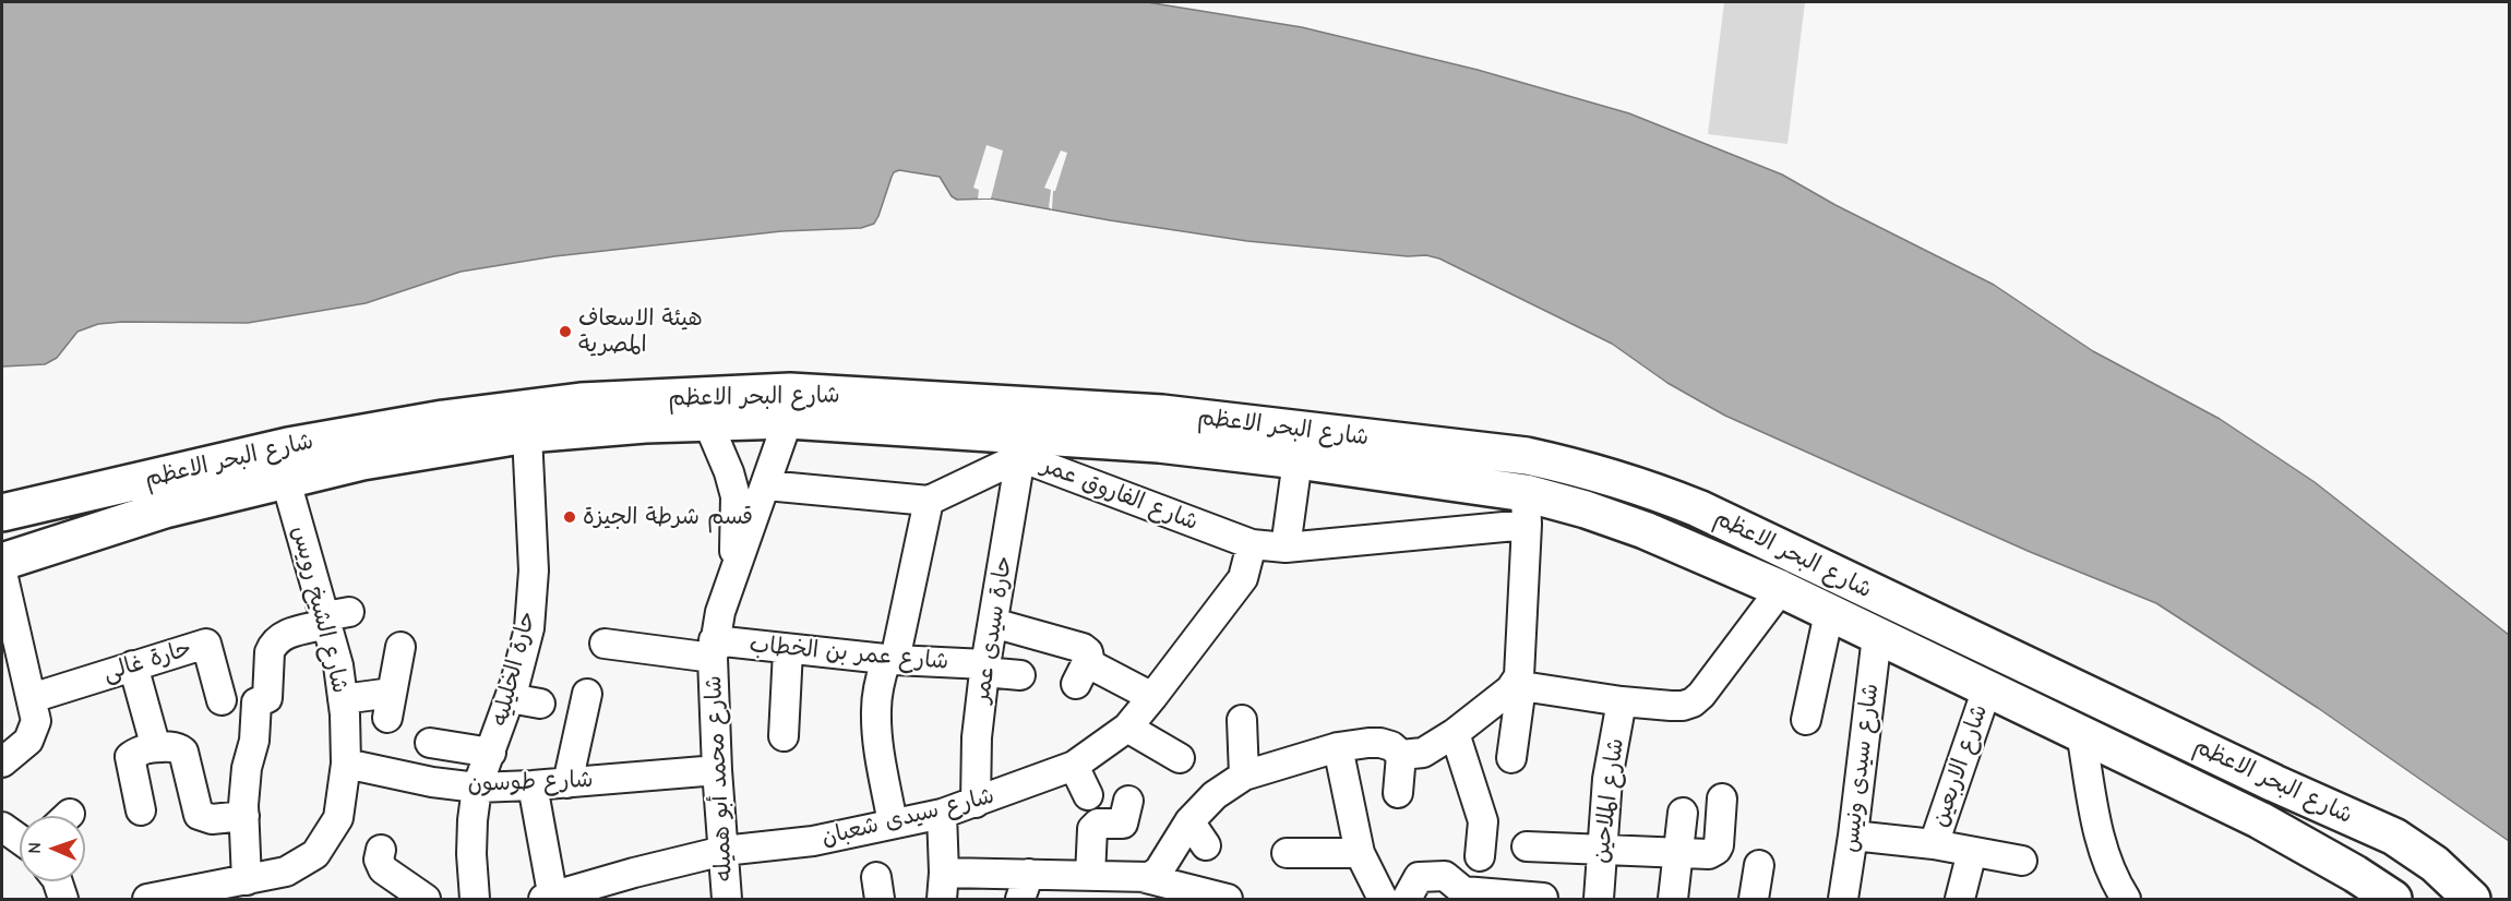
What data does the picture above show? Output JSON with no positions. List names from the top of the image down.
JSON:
{
  "streets": {
    "main road": ["شارع البحر الاعظم"],
    "street": [
      "شارع الفاروق عمر",
      "شارع الشيخ رويس",
      "حارة سيدى عمر",
      "شارع عمر بن الخطاب",
      "حارة غالى",
      "حارة الخليليه",
      "شارع الاربعين",
      "شارع سيدى ونيس",
      "شارع محمد أبو هميله",
      "شارع طوسون",
      "شارع الملاحين",
      "شارع سيدى شعبان"
    ]
  },
  "crossings": [
    ["شارع البحر الاعظم", "شارع الفاروق عمر"],
    ["شارع البحر الاعظم", "شارع الشيخ رويس"],
    ["شارع البحر الاعظم", "حارة الخليليه"],
    ["شارع البحر الاعظم", "شارع الاربعين"],
    ["شارع البحر الاعظم", "شارع سيدى ونيس"],
    ["شارع البحر الاعظم", "شارع محمد أبو هميله"],
    ["شارع الفاروق عمر", "حارة سيدى عمر"],
    ["شارع الفاروق عمر", "شارع سيدى شعبان"],
    ["شارع الشيخ رويس", "شارع طوسون"],
    ["حارة سيدى عمر", "شارع عمر بن الخطاب"],
    ["حارة سيدى عمر", "شارع سيدى شعبان"],
    ["شارع عمر بن الخطاب", "شارع محمد أبو هميله"],
    ["حارة الخليليه", "شارع طوسون"],
    ["شارع محمد أبو هميله", "شارع طوسون"],
    ["شارع محمد أبو هميله", "شارع سيدى شعبان"]
  ],
  "places": ["هيئة الاسعاف المصرية", "قسم شرطة الجيزة"],
  "north": "left"
}
